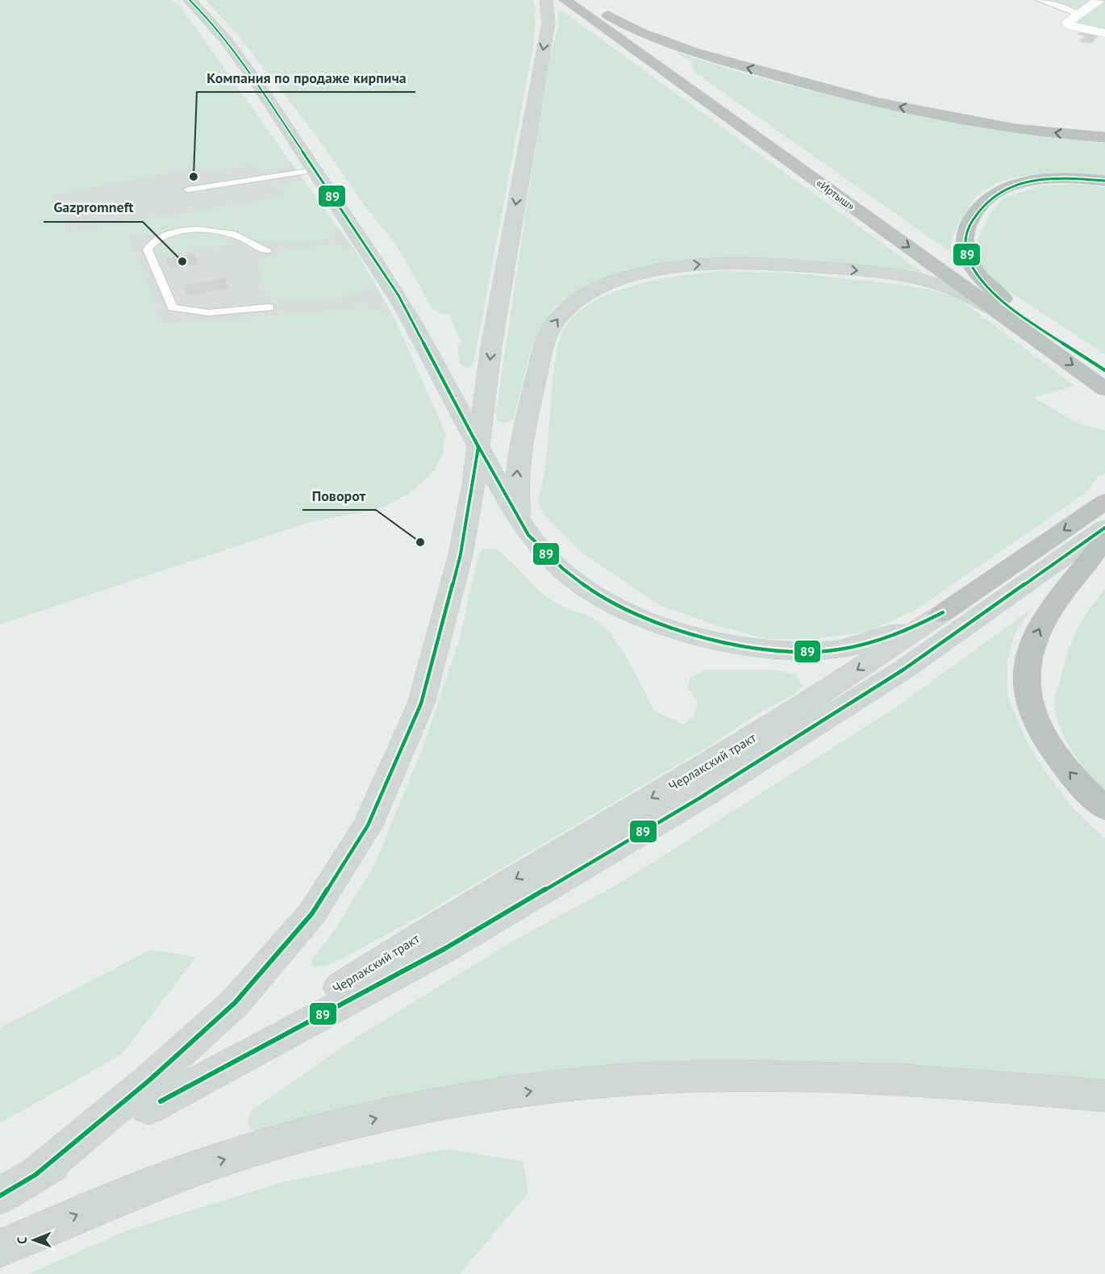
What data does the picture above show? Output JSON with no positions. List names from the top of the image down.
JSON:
{
  "streets": {
    "highway": ["«Иртыш»"],
    "main road": ["Черлакский тракт"]
  },
  "places": ["Компания по продаже кирпича", "Gazpromneft", "Поворот"],
  "lines": ["transit line 89"],
  "north": "left"
}
